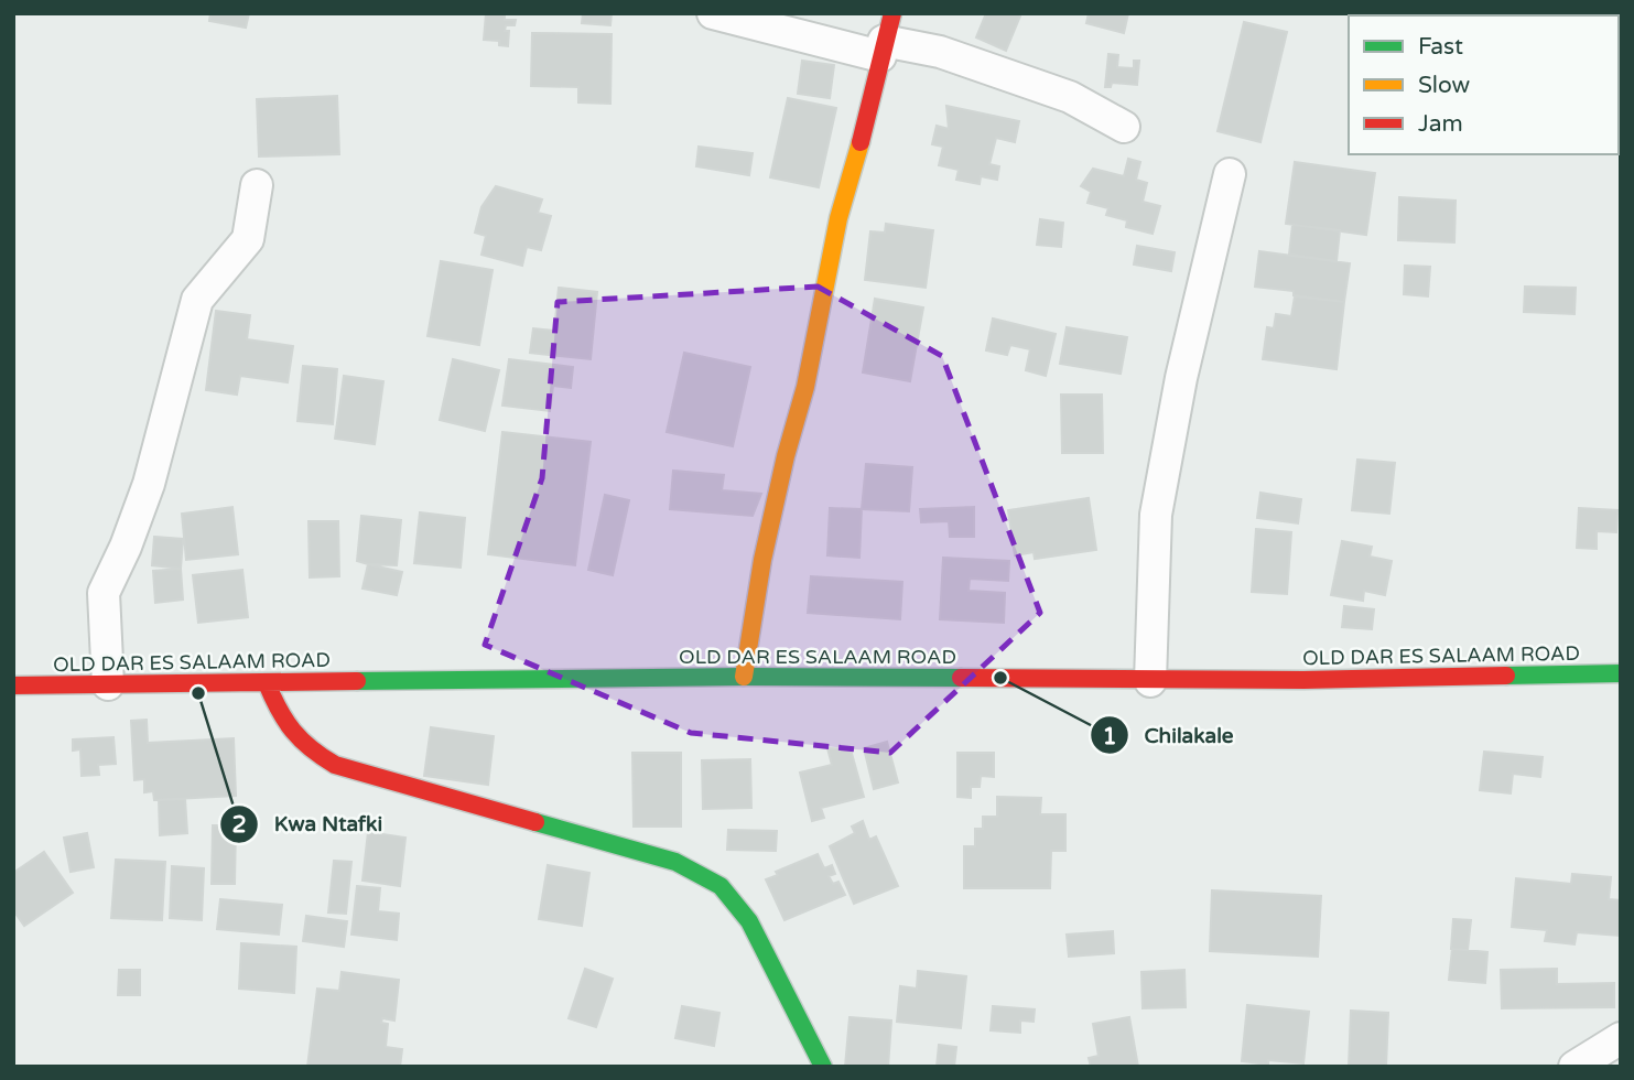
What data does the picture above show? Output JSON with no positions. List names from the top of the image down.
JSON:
{
  "streets": {
    "street": ["OLD DAR ES SALAAM ROAD"]
  },
  "places": ["Chilakale", "Kwa Ntafki"],
  "legend": ["Fast", "Slow", "Jam"]
}
